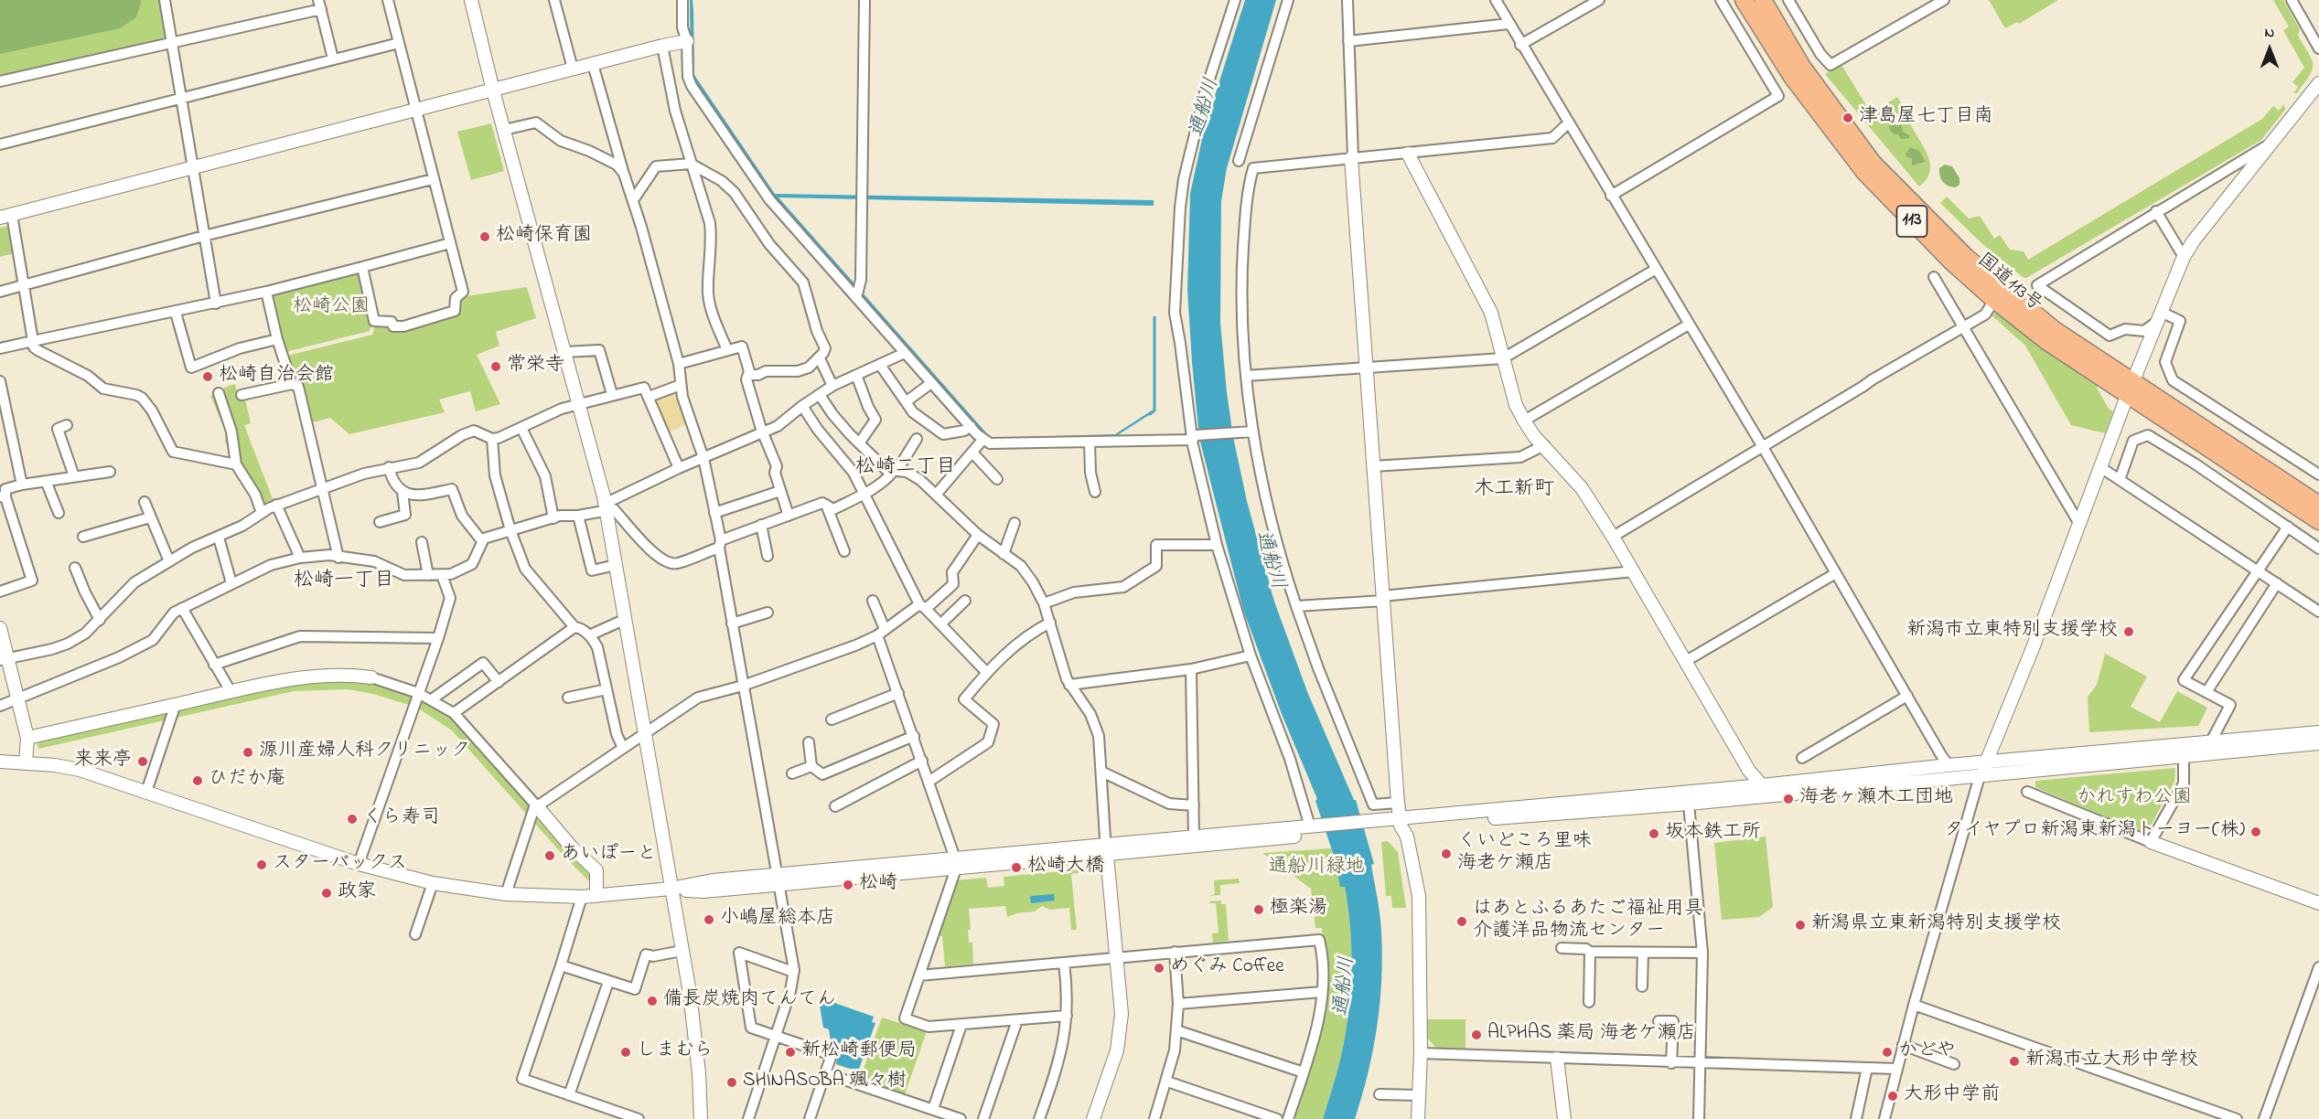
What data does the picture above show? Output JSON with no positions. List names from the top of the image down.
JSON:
{
  "streets": {
    "highway": ["113", "国道113号"]
  },
  "districts": ["松崎二丁目", "木工新町", "松崎一丁目"],
  "water": ["通船川"],
  "parks": ["松崎公園", "かれすわ公園", "通船川緑地"],
  "places": [
    "津島屋七丁目南",
    "松崎保育園",
    "常栄寺",
    "松崎自治会館",
    "新潟市立東特別支援学校",
    "源川産婦人科クリニック",
    "来来亭",
    "ひだか庵",
    "海老ヶ瀬木工団地",
    "くら寿司",
    "タイヤプロ新潟東新潟トーヨー(株)",
    "坂本鉄工所",
    "くいどころ里味 海老ケ瀬店",
    "あいぽーと",
    "スターバックス",
    "松崎大橋",
    "松崎",
    "政家",
    "極楽湯",
    "小嶋屋総本店",
    "はあとふるあたご福祉用具 介護洋品物流センター",
    "新潟県立東新潟特別支援学校",
    "めぐみ Coffee",
    "備長炭焼肉てんてん",
    "ALPHAS 薬局 海老ケ瀬店",
    "しまむら",
    "新松崎郵便局",
    "かどや",
    "新潟市立大形中学校",
    "SHINASOBA 颯々樹",
    "大形中学前"
  ],
  "north": "top"
}
